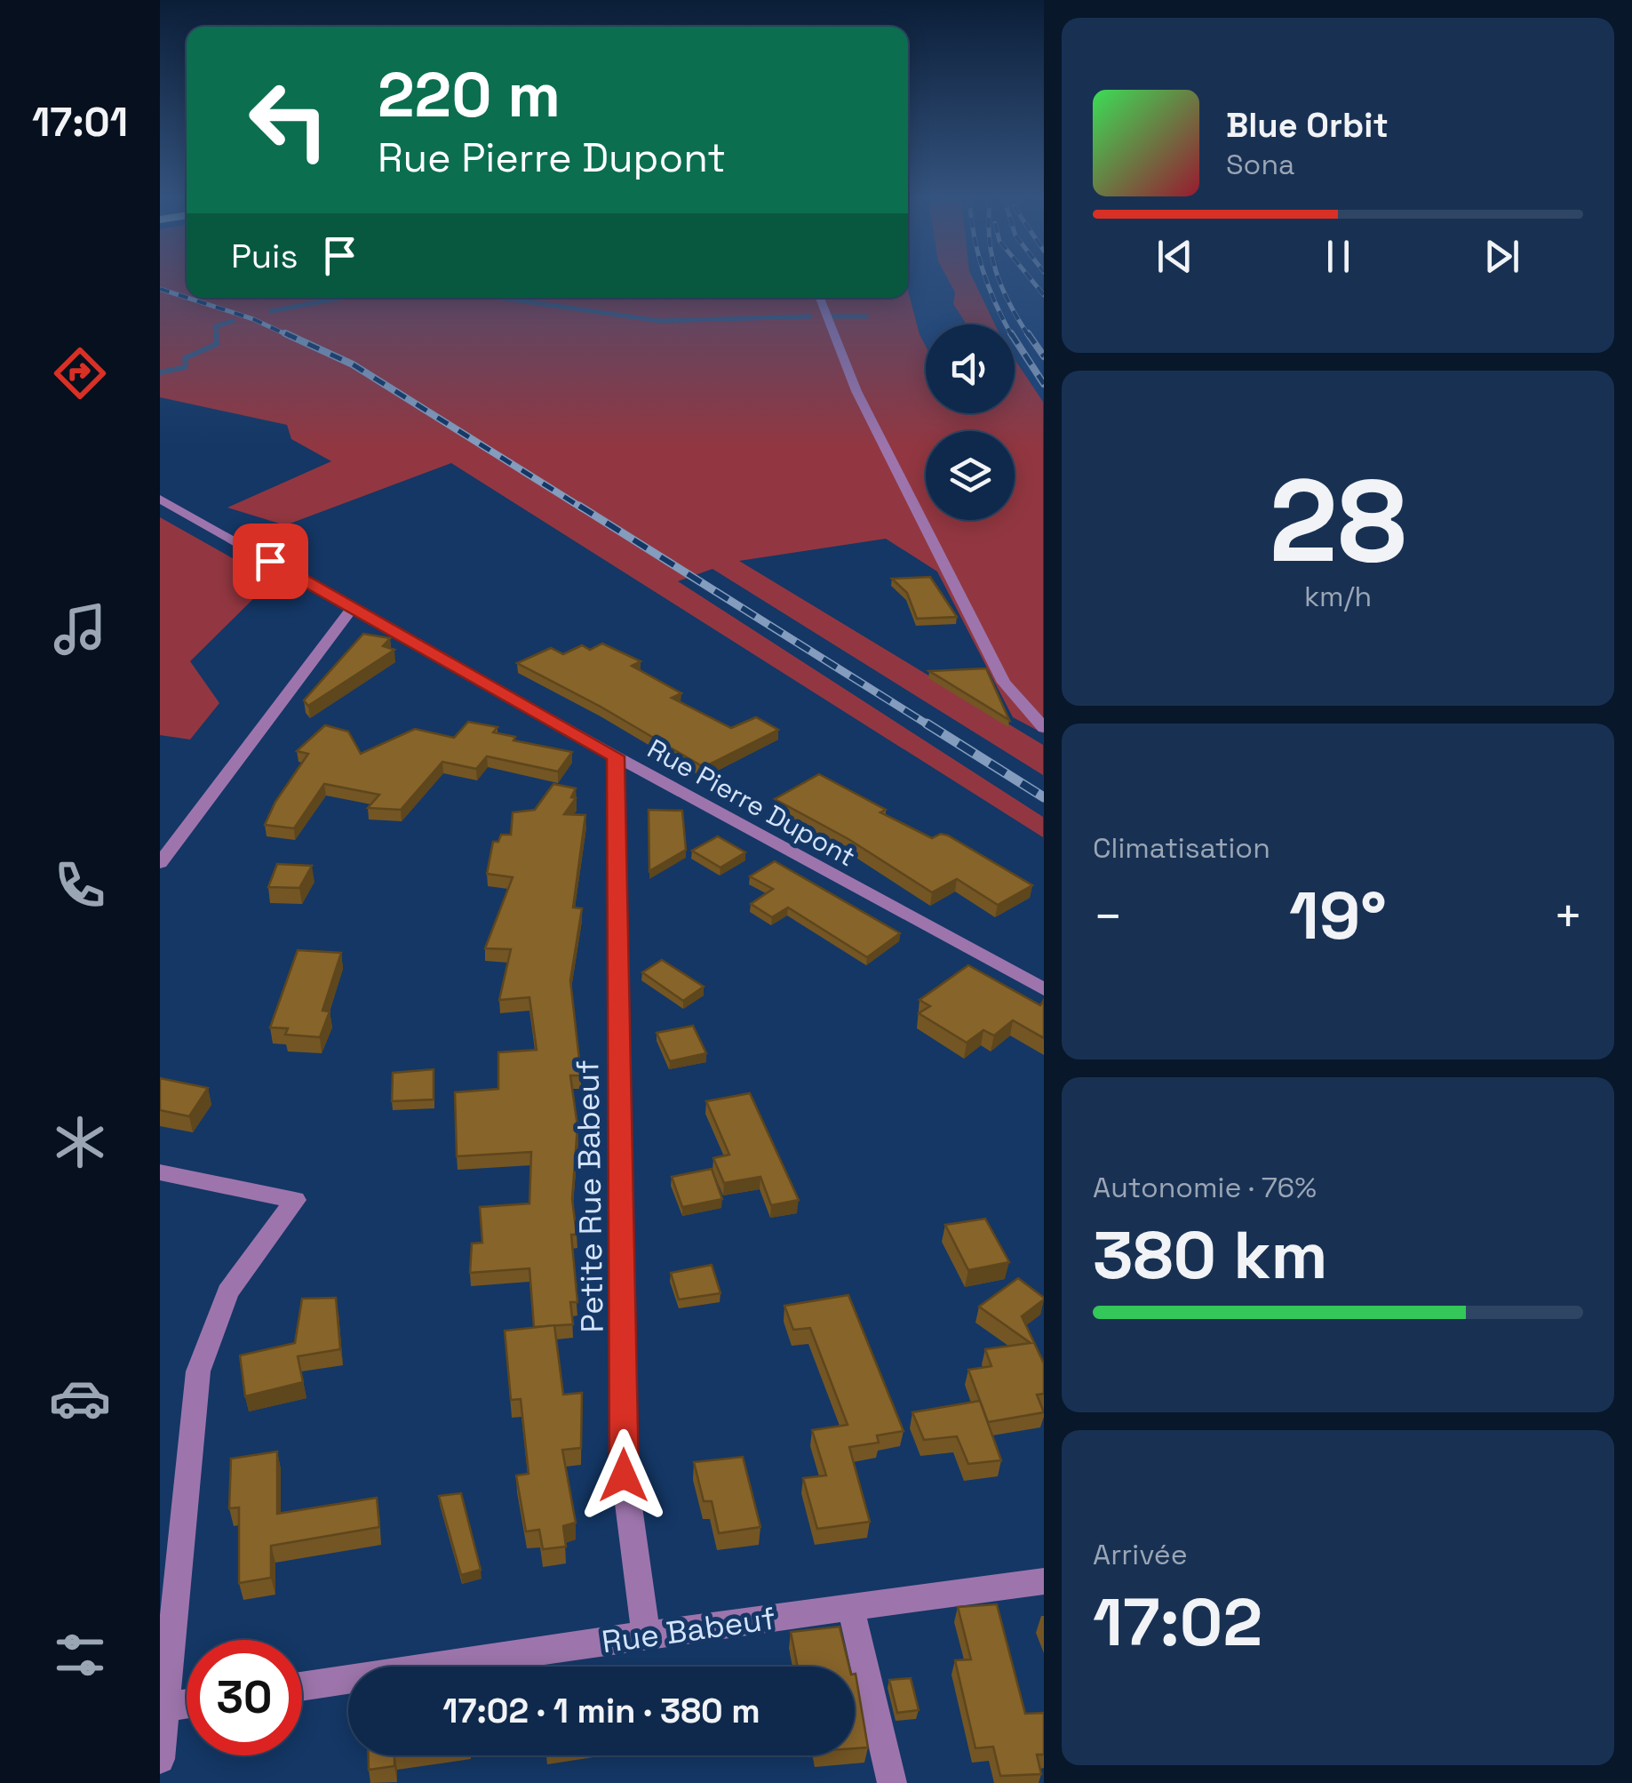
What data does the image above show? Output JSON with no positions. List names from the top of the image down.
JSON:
{
  "streets": {
    "street": ["Rue Pierre Dupont", "Petite Rue Babeuf", "Rue Babeuf"]
  },
  "crossings": [
    ["Rue Pierre Dupont", "Petite Rue Babeuf"],
    ["Petite Rue Babeuf", "Rue Babeuf"]
  ],
  "page": {
    "tabs": "17:01",
    "turn": ["220 m", "Rue Pierre Dupont"],
    "song": ["Blue Orbit", "Sona"],
    "then": "Puis",
    "tile": [
      ["28", "km/h"],
      "Climatisation",
      ["Autonomie · 76%", "380 km"],
      ["Arrivée", "17:02"]
    ],
    "heat": ["−", "19°", "+"],
    "limit": "30",
    "trip": "17:02 · 1 min · 380 m"
  }
}
